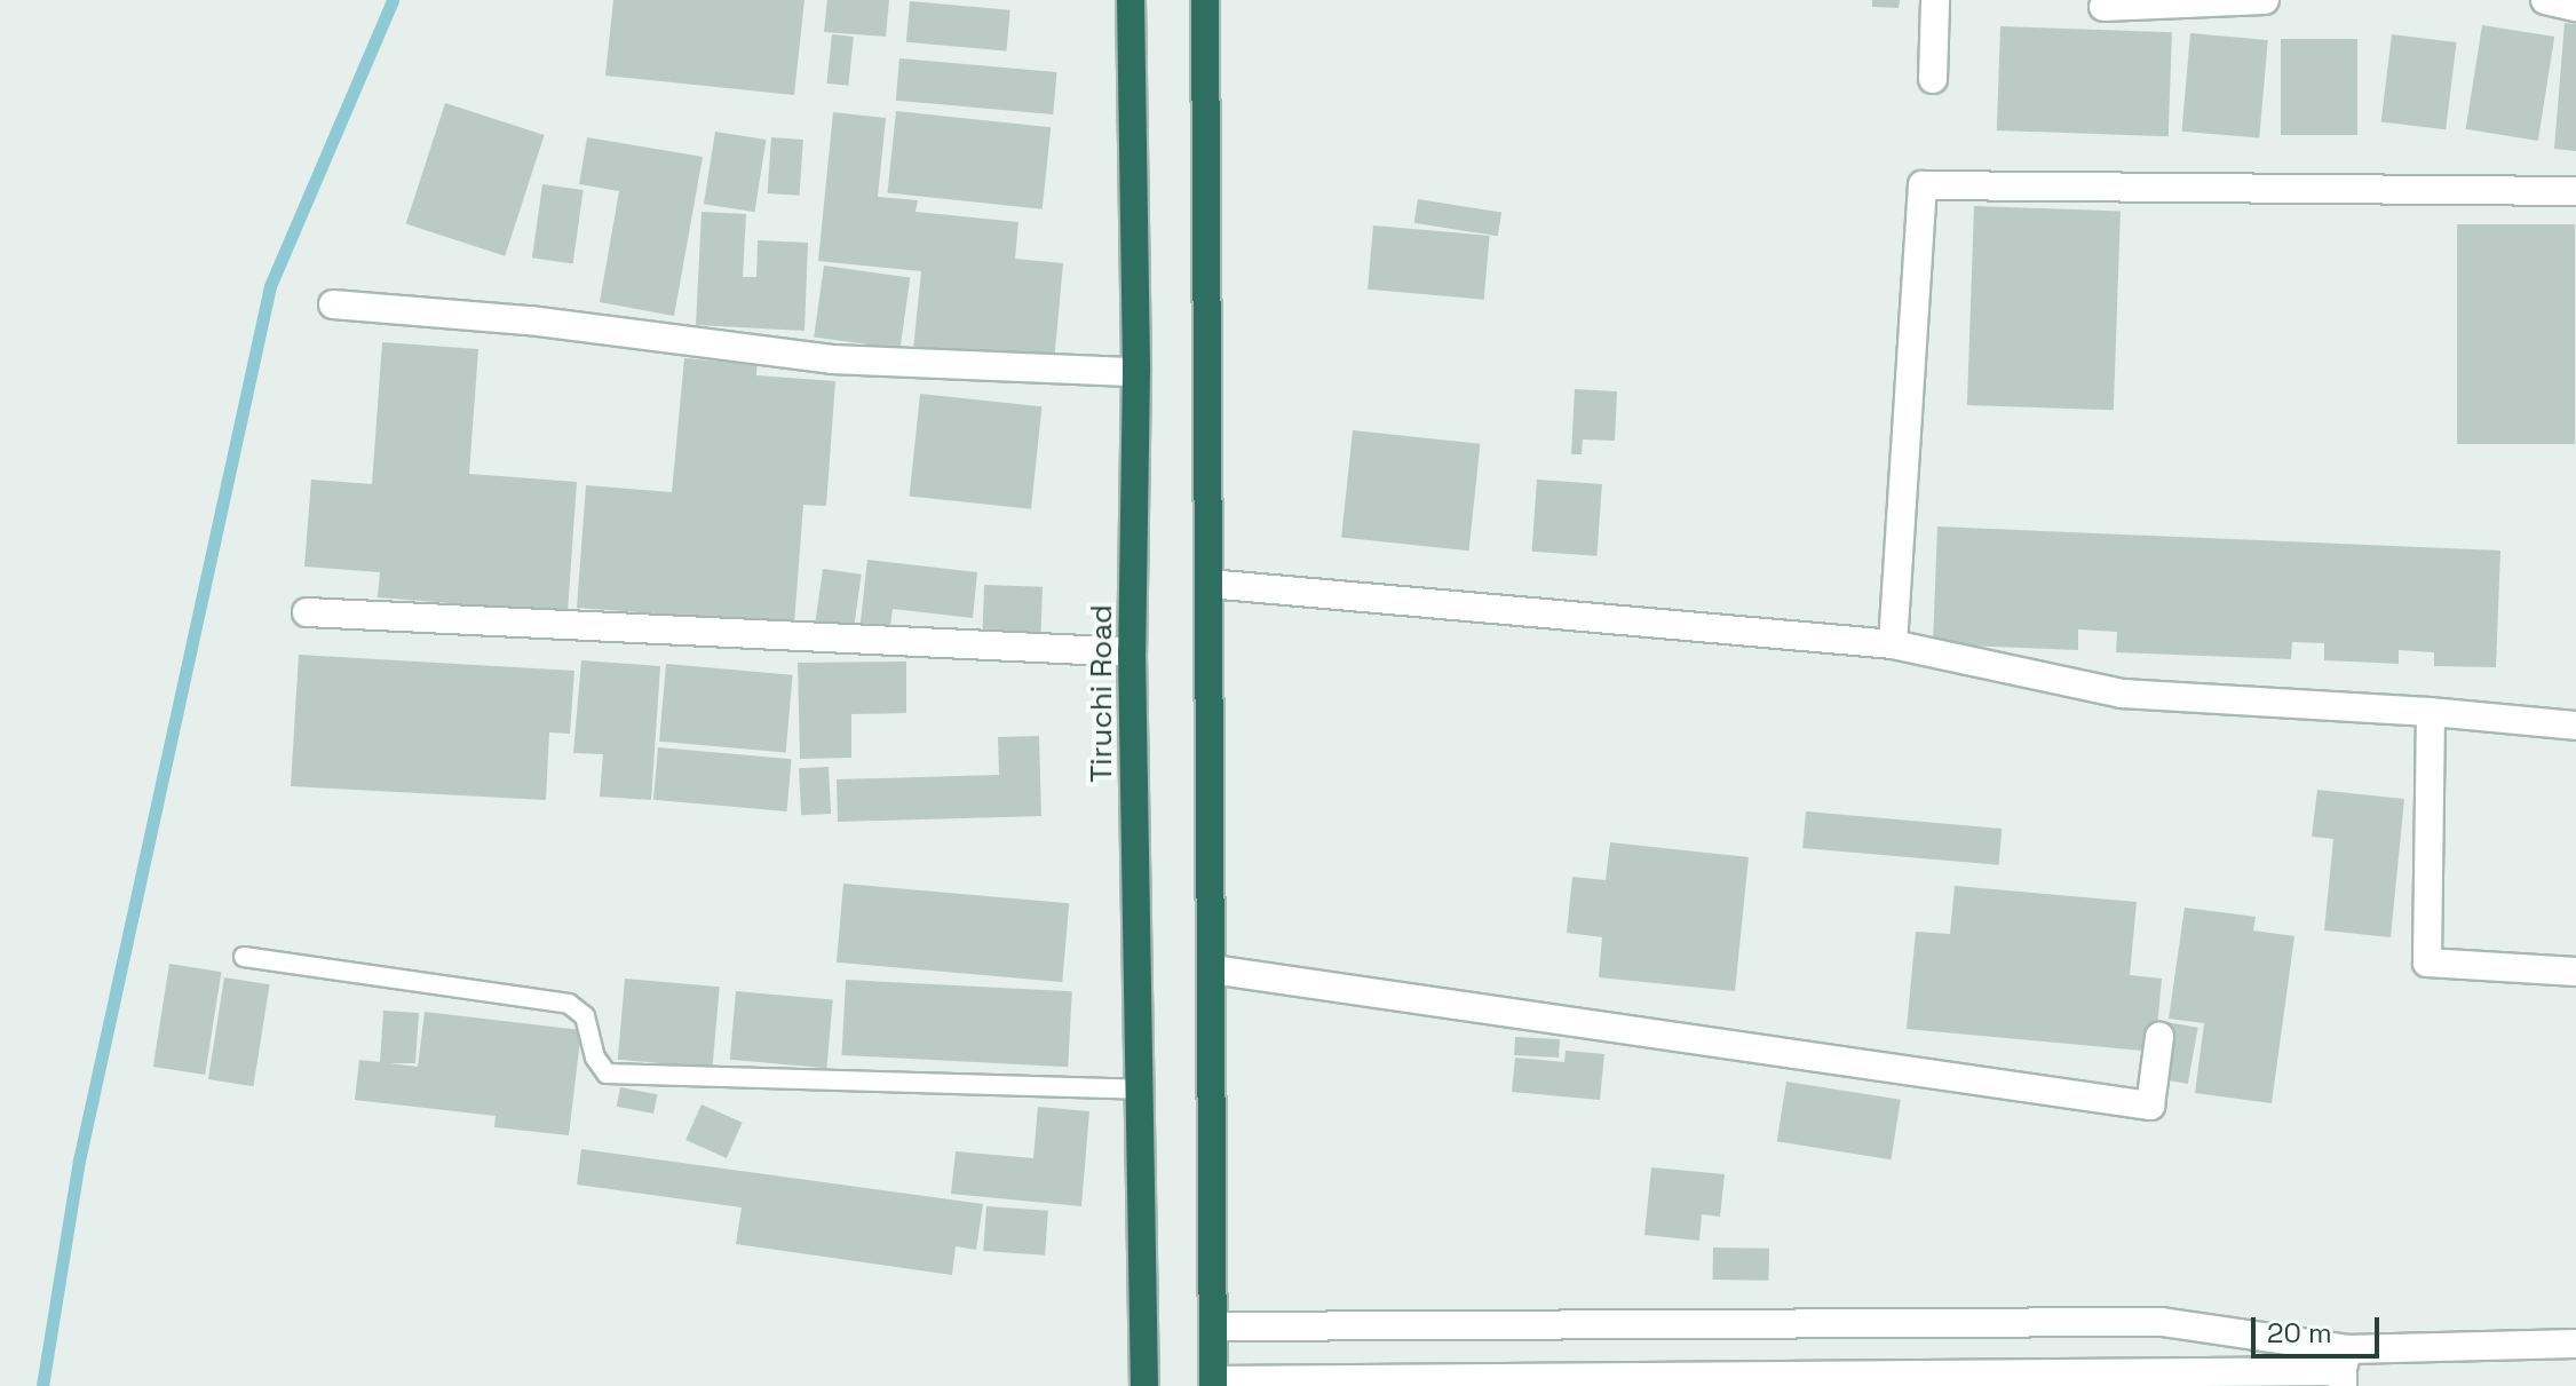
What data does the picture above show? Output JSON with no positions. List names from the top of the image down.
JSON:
{
  "streets": {
    "highway": ["Tiruchi Road"]
  },
  "scale_bar": "20 m"
}
